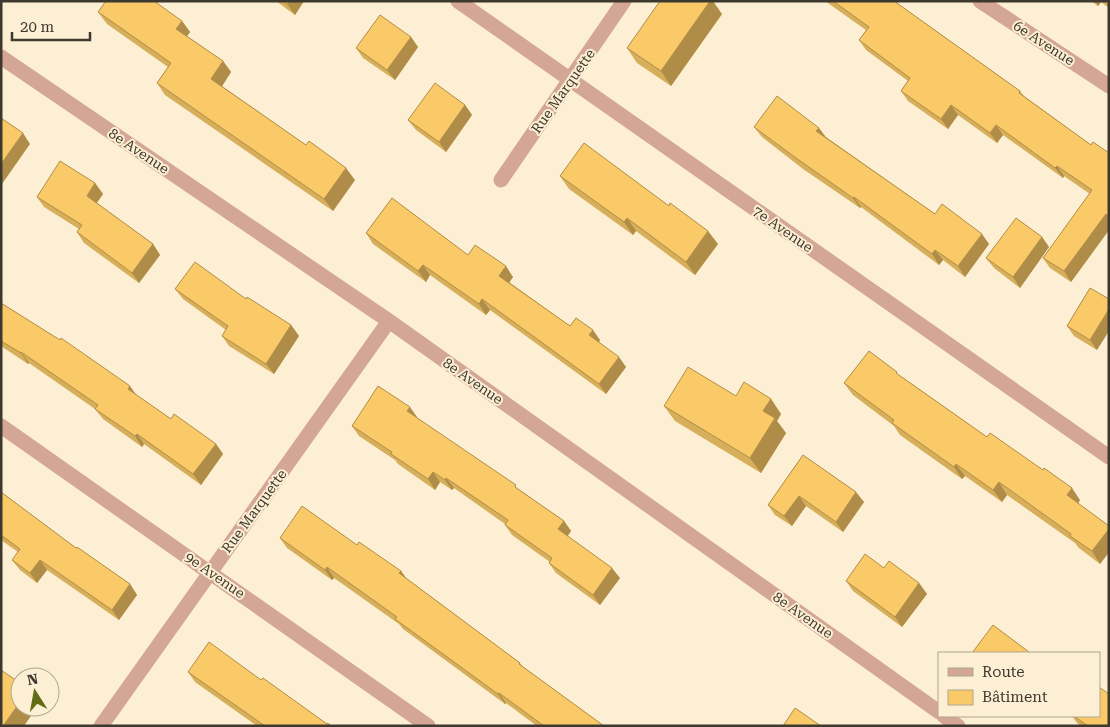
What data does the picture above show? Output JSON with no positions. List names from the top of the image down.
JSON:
{
  "streets": {
    "street": [
      "6e Avenue",
      "Rue Marquette",
      "8e Avenue",
      "7e Avenue",
      "9e Avenue"
    ]
  },
  "crossings": [
    ["Rue Marquette", "8e Avenue"],
    ["Rue Marquette", "7e Avenue"],
    ["Rue Marquette", "9e Avenue"]
  ],
  "legend": ["Route", "Bâtiment"],
  "scale_bar": "20 m",
  "north": "top"
}
